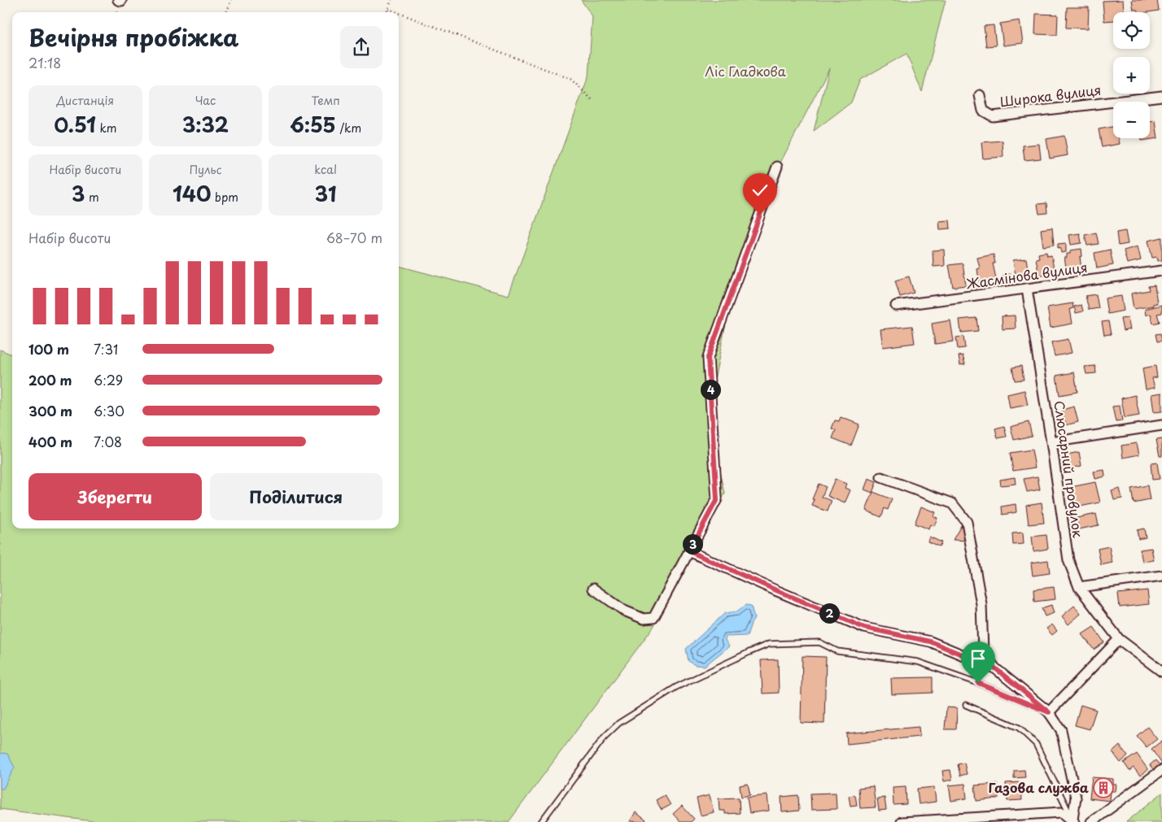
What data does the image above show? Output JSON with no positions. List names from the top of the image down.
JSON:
{
  "streets": {
    "street": ["Широка вулиця", "Жасмінова вулиця", "Слюсарний провулок"]
  },
  "crossings": [
    ["Жасмінова вулиця", "Слюсарний провулок"]
  ],
  "parks": ["Ліс Гладкова"],
  "places": {
    "building": ["Газова служба"]
  },
  "page": {
    "map_buttons": ["+", "−"],
    "heading": ["Вечірня пробіжка", "21:18"],
    "stats": [
      ["Дистанція", "0.51 km"],
      ["Час", "3:32"],
      ["Темп", "6:55 /km"],
      ["Набір висоти", "3 m"],
      ["Пульс", "140 bpm"],
      ["kcal", "31"]
    ],
    "chart": ["Набір висоти", "68–70 m"],
    "list": [
      {
        "name": "100 m",
        "note": "7:31"
      },
      {
        "name": "200 m",
        "note": "6:29"
      },
      {
        "name": "300 m",
        "note": "6:30"
      },
      {
        "name": "400 m",
        "note": "7:08"
      }
    ],
    "pins": ["4", "3", "2"],
    "buttons": ["Зберегти", "Поділитися"]
  }
}
